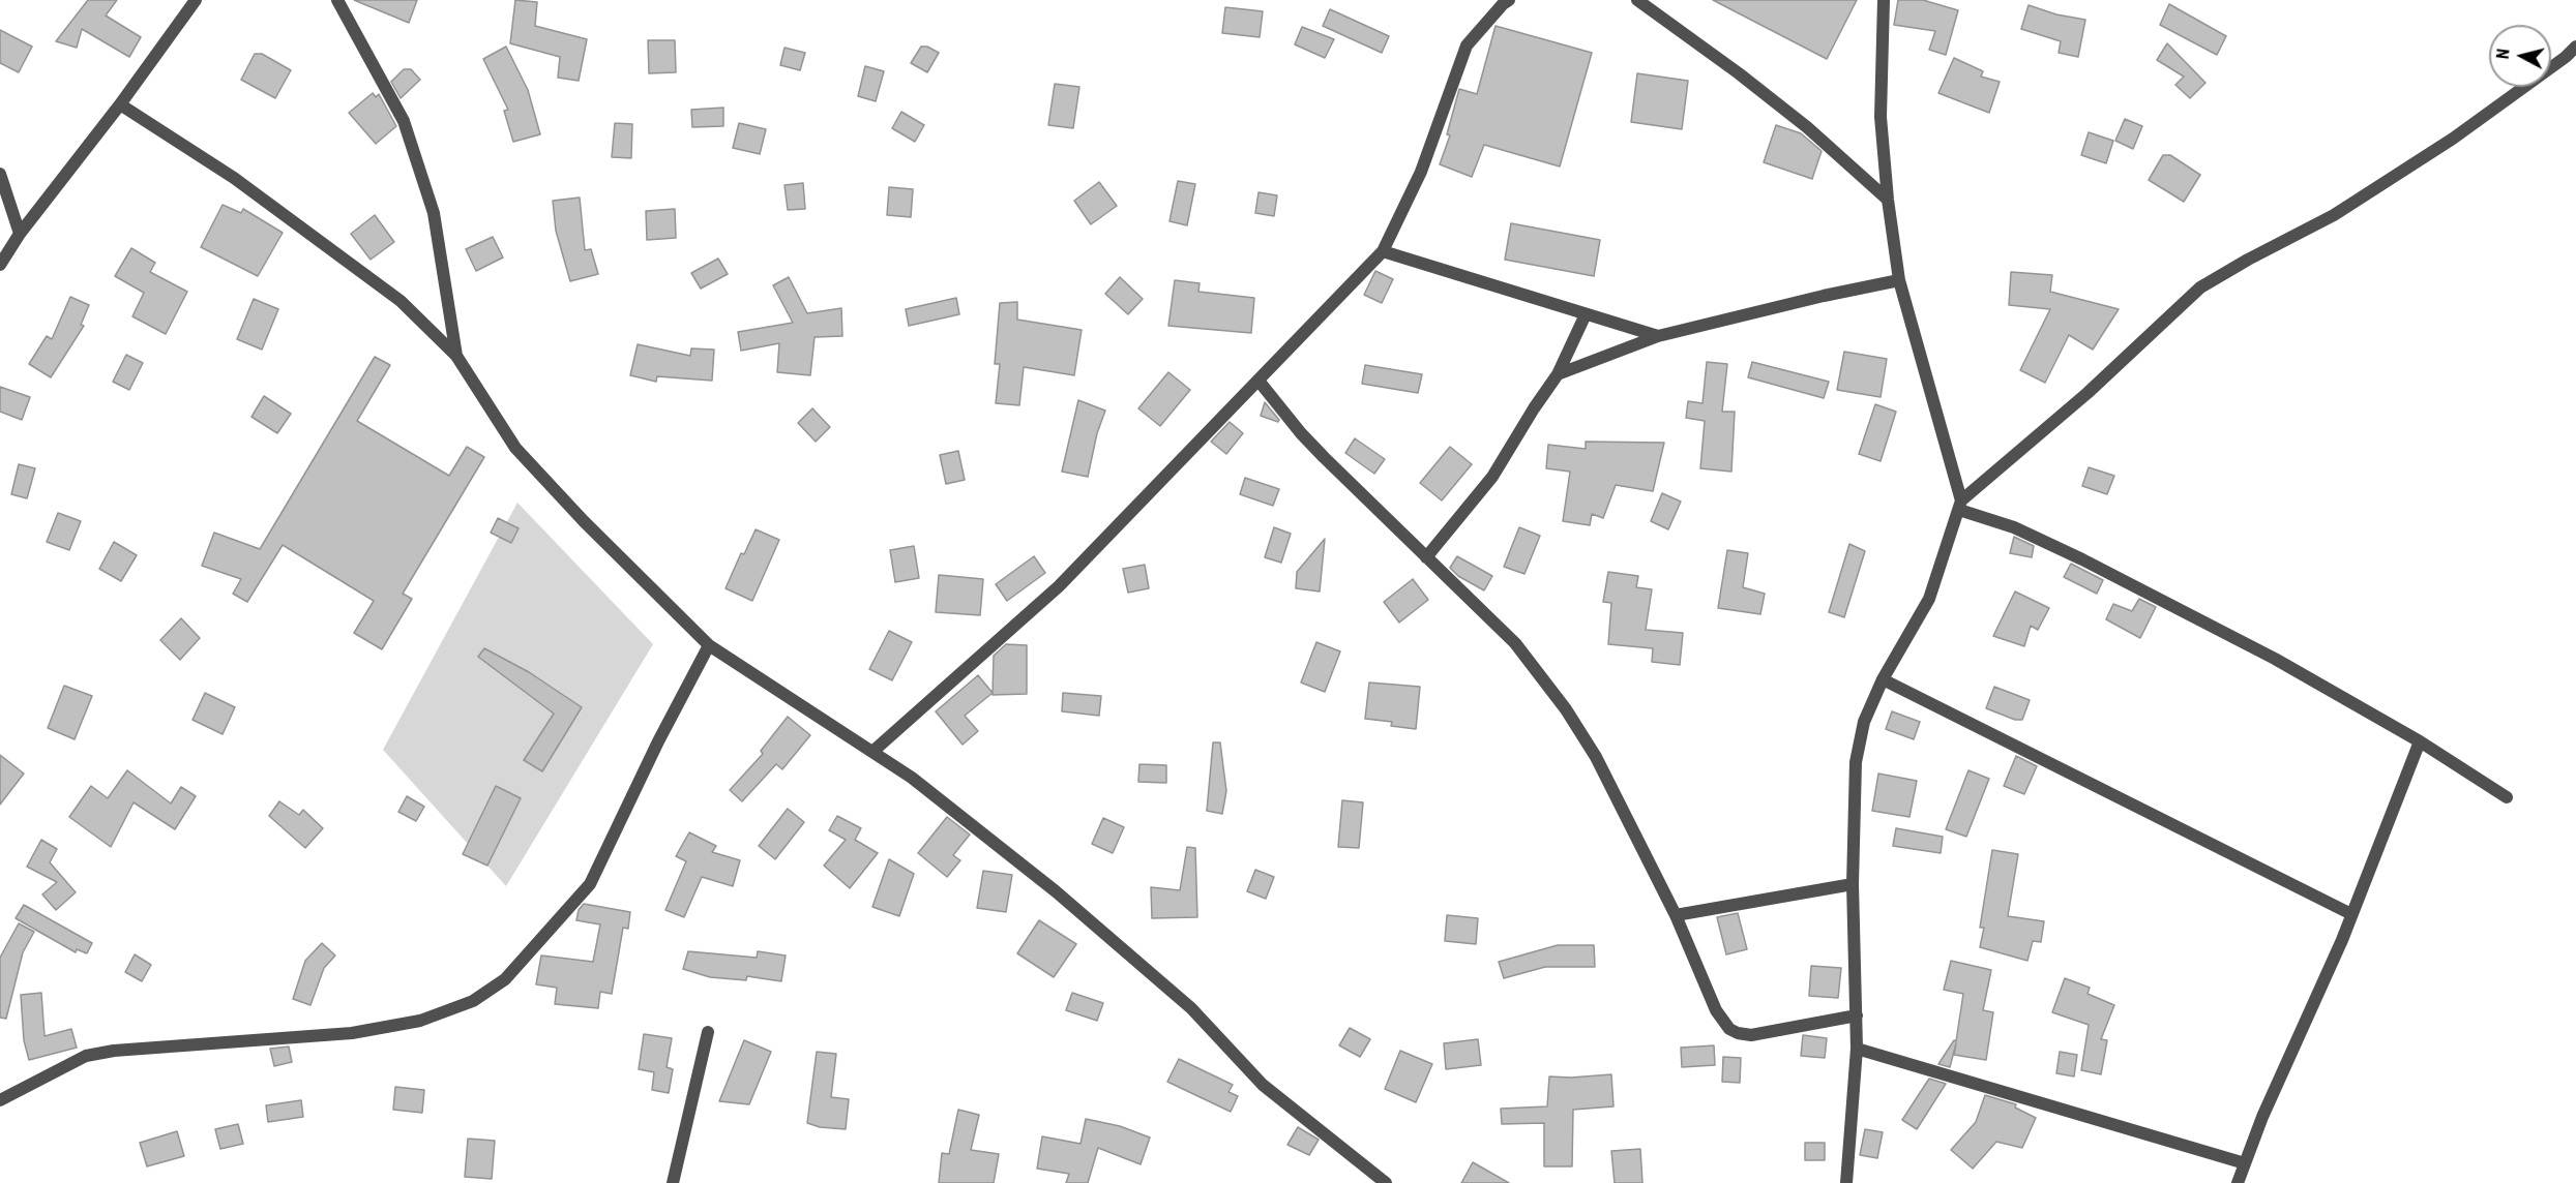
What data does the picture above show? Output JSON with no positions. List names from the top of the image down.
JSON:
{
  "north": "left"
}
